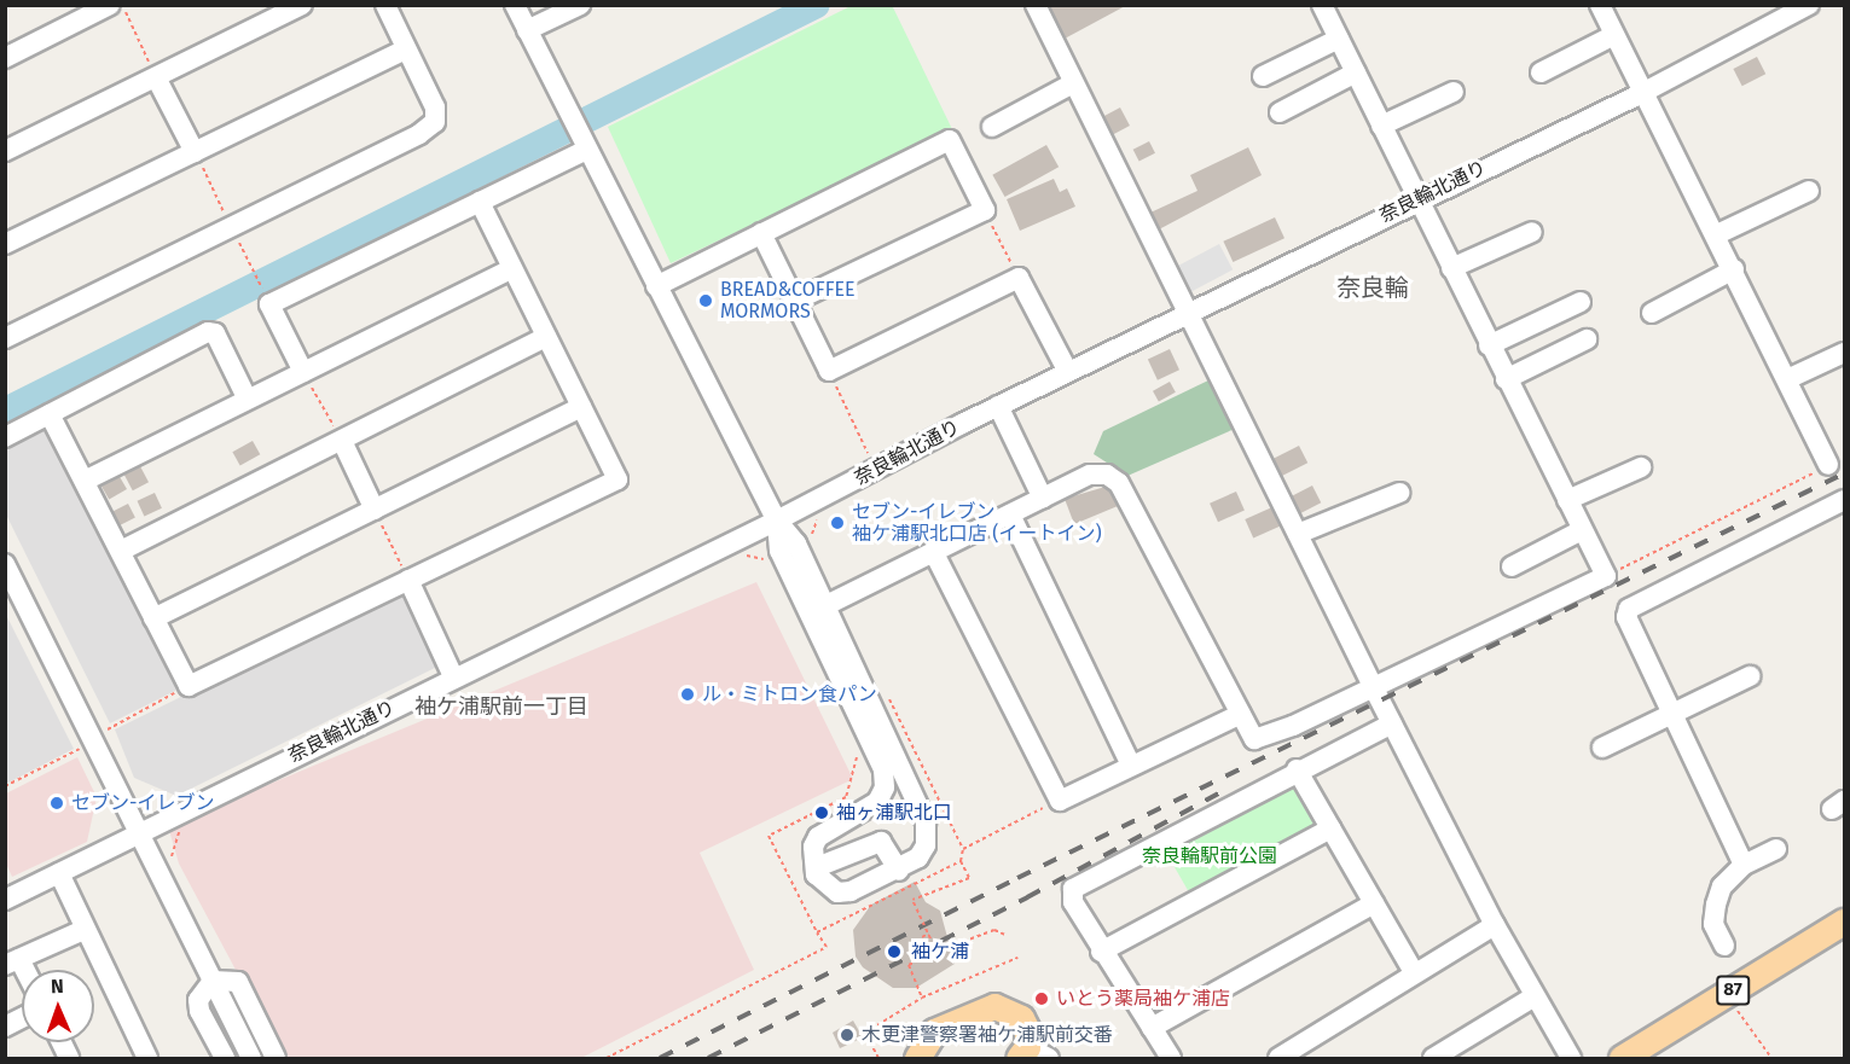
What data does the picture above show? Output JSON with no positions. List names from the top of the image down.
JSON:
{
  "streets": {
    "main road": ["87"],
    "street": ["奈良輪北通り"]
  },
  "districts": ["奈良輪", "袖ケ浦駅前一丁目"],
  "parks": ["奈良輪駅前公園"],
  "places": [
    "BREAD&COFFEE MORMORS",
    "セブン-イレブン 袖ケ浦駅北口店 (イートイン)",
    "ル・ミトロン食パン",
    "セブン-イレブン",
    "袖ヶ浦駅北口",
    "袖ケ浦",
    "いとう薬局袖ケ浦店",
    "木更津警察署袖ケ浦駅前交番"
  ],
  "north": "top"
}
